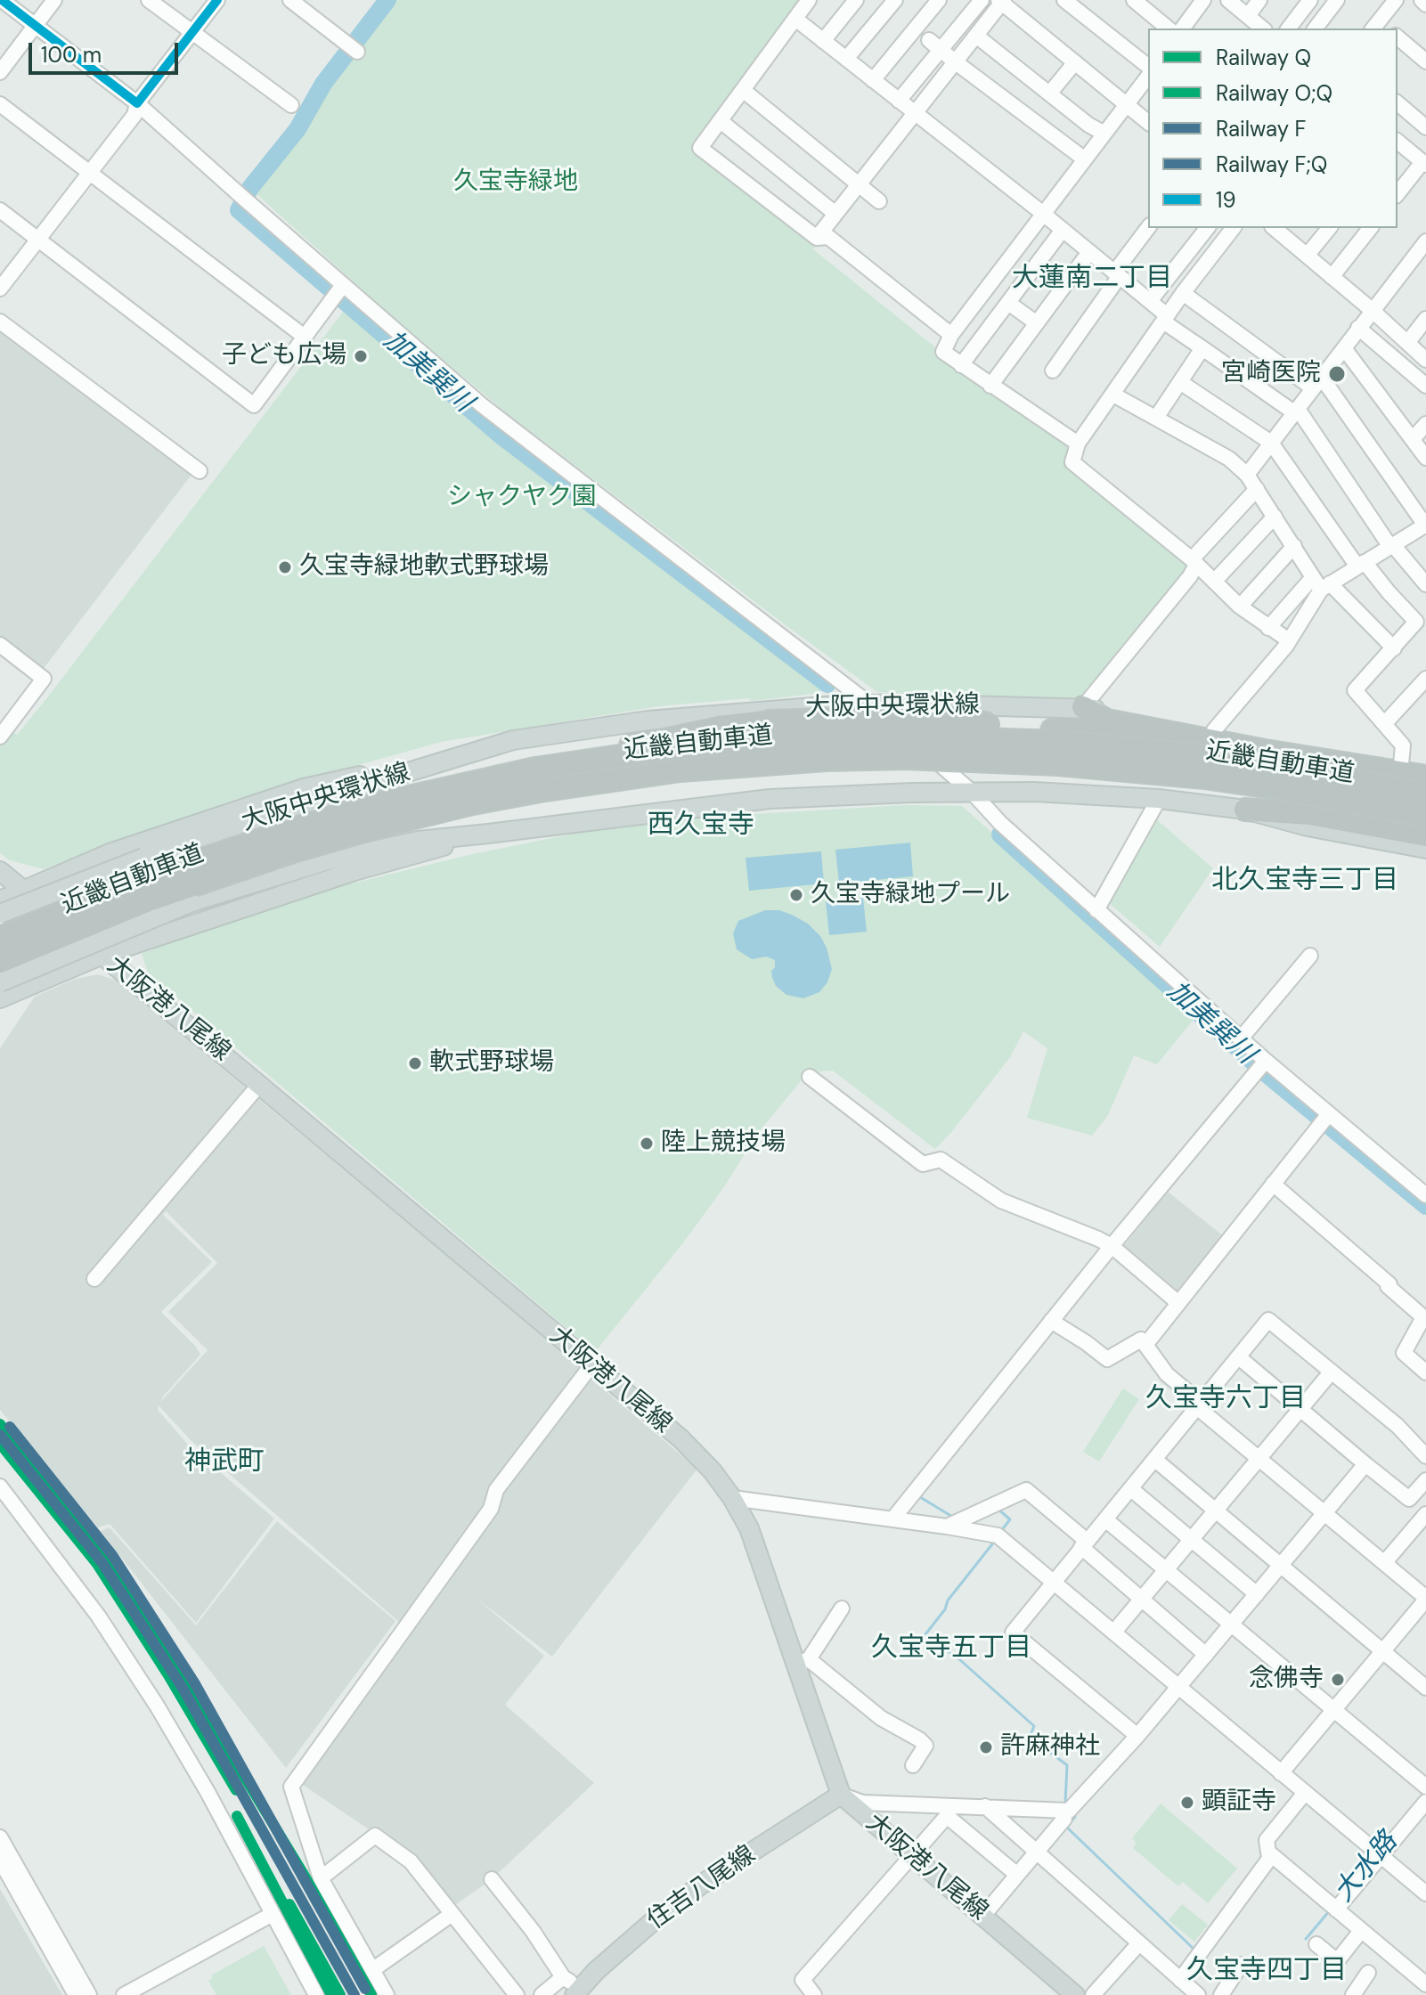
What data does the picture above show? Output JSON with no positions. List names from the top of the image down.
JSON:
{
  "streets": {
    "highway": ["近畿自動車道"],
    "main road": ["大阪中央環状線", "大阪港八尾線", "住吉八尾線"]
  },
  "crossings": [
    ["大阪港八尾線", "住吉八尾線"]
  ],
  "districts": [
    "大蓮南二丁目",
    "西久宝寺",
    "北久宝寺三丁目",
    "久宝寺六丁目",
    "神武町",
    "久宝寺五丁目",
    "久宝寺四丁目"
  ],
  "water": ["加美巽川", "大水路"],
  "parks": ["久宝寺緑地", "シャクヤク園"],
  "places": [
    "子ども広場",
    "宮崎医院",
    "久宝寺緑地軟式野球場",
    "久宝寺緑地プール",
    "軟式野球場",
    "陸上競技場",
    "念佛寺",
    "許麻神社",
    "顕証寺"
  ],
  "lines": [
    "transit line 19",
    "rail line Q",
    "rail line F;Q",
    "rail line F",
    "rail line O;Q"
  ],
  "legend": [
    "Railway Q",
    "Railway O;Q",
    "Railway F",
    "Railway F;Q",
    "19"
  ],
  "scale_bar": "100 m"
}
